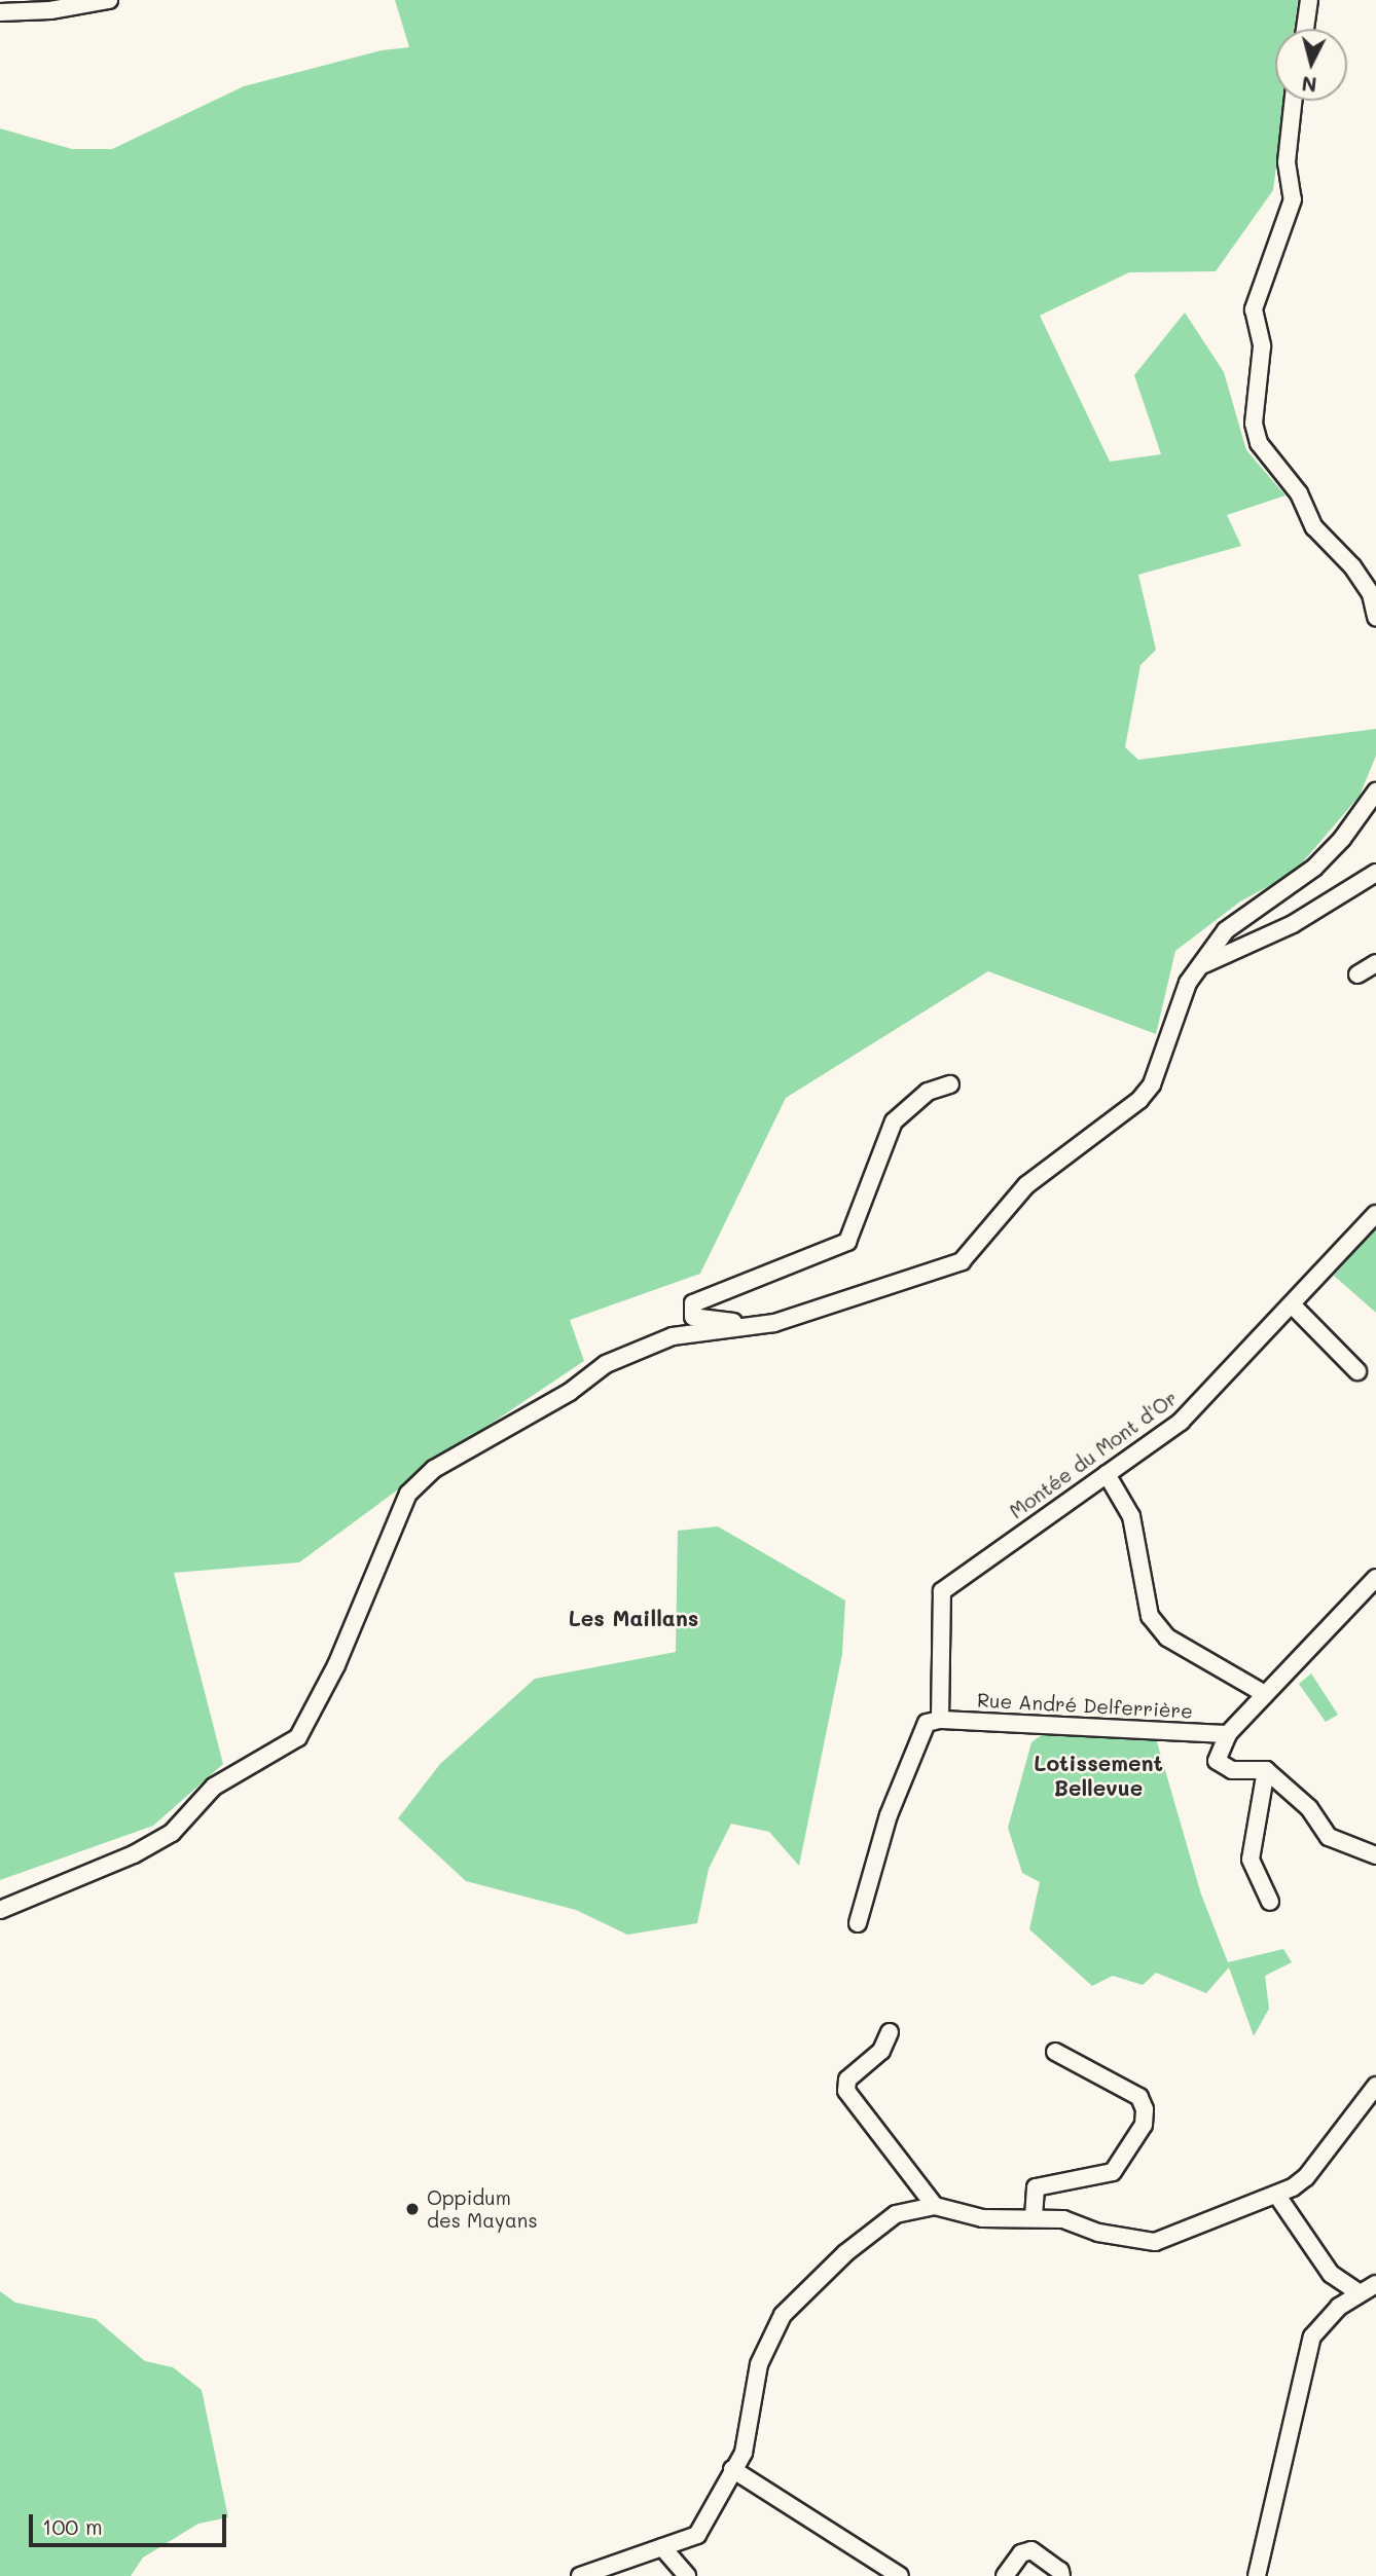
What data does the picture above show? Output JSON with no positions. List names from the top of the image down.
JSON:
{
  "streets": {
    "street": ["Montée du Mont d'Or", "Rue André Delferrière"]
  },
  "crossings": [
    ["Montée du Mont d'Or", "Rue André Delferrière"]
  ],
  "districts": ["Les Maillans", "Lotissement Bellevue"],
  "places": ["Oppidum des Mayans"],
  "scale_bar": "100 m",
  "north": "bottom"
}
